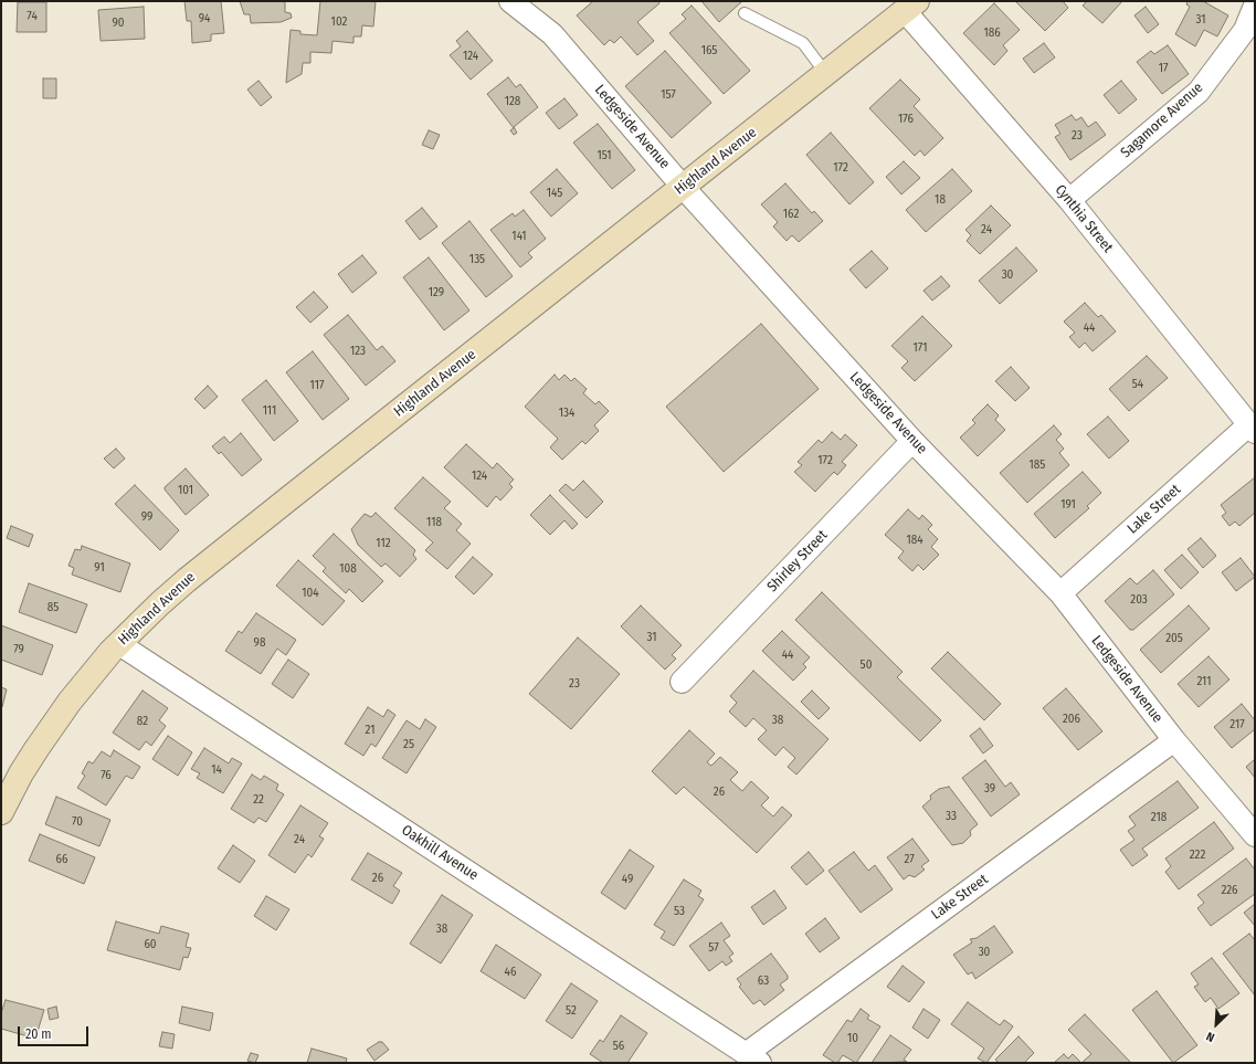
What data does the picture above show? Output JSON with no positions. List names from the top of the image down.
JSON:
{
  "streets": {
    "main road": ["Highland Avenue"],
    "street": [
      "Sagamore Avenue",
      "Ledgeside Avenue",
      "Cynthia Street",
      "Lake Street",
      "Shirley Street",
      "Oakhill Avenue"
    ]
  },
  "crossings": [
    ["Sagamore Avenue", "Cynthia Street"],
    ["Ledgeside Avenue", "Highland Avenue"],
    ["Ledgeside Avenue", "Lake Street"],
    ["Ledgeside Avenue", "Shirley Street"],
    ["Highland Avenue", "Cynthia Street"],
    ["Highland Avenue", "Oakhill Avenue"],
    ["Cynthia Street", "Lake Street"],
    ["Lake Street", "Oakhill Avenue"]
  ],
  "house_numbers": [
    "74",
    "94",
    "31",
    "102",
    "90",
    "186",
    "165",
    "124",
    "17",
    "157",
    "128",
    "176",
    "23",
    "151",
    "172",
    "145",
    "18",
    "162",
    "24",
    "141",
    "135",
    "30",
    "129",
    "44",
    "171",
    "123",
    "54",
    "117",
    "111",
    "134",
    "172",
    "185",
    "124",
    "101",
    "191",
    "99",
    "118",
    "184",
    "112",
    "91",
    "108",
    "104",
    "203",
    "85",
    "31",
    "205",
    "98",
    "79",
    "44",
    "50",
    "211",
    "23",
    "206",
    "38",
    "82",
    "217",
    "21",
    "25",
    "14",
    "76",
    "39",
    "26",
    "22",
    "33",
    "218",
    "70",
    "24",
    "222",
    "66",
    "27",
    "26",
    "49",
    "226",
    "53",
    "38",
    "60",
    "57",
    "30",
    "46",
    "63",
    "52",
    "10",
    "56"
  ],
  "scale_bar": "20 m",
  "north": "bottom left"
}
